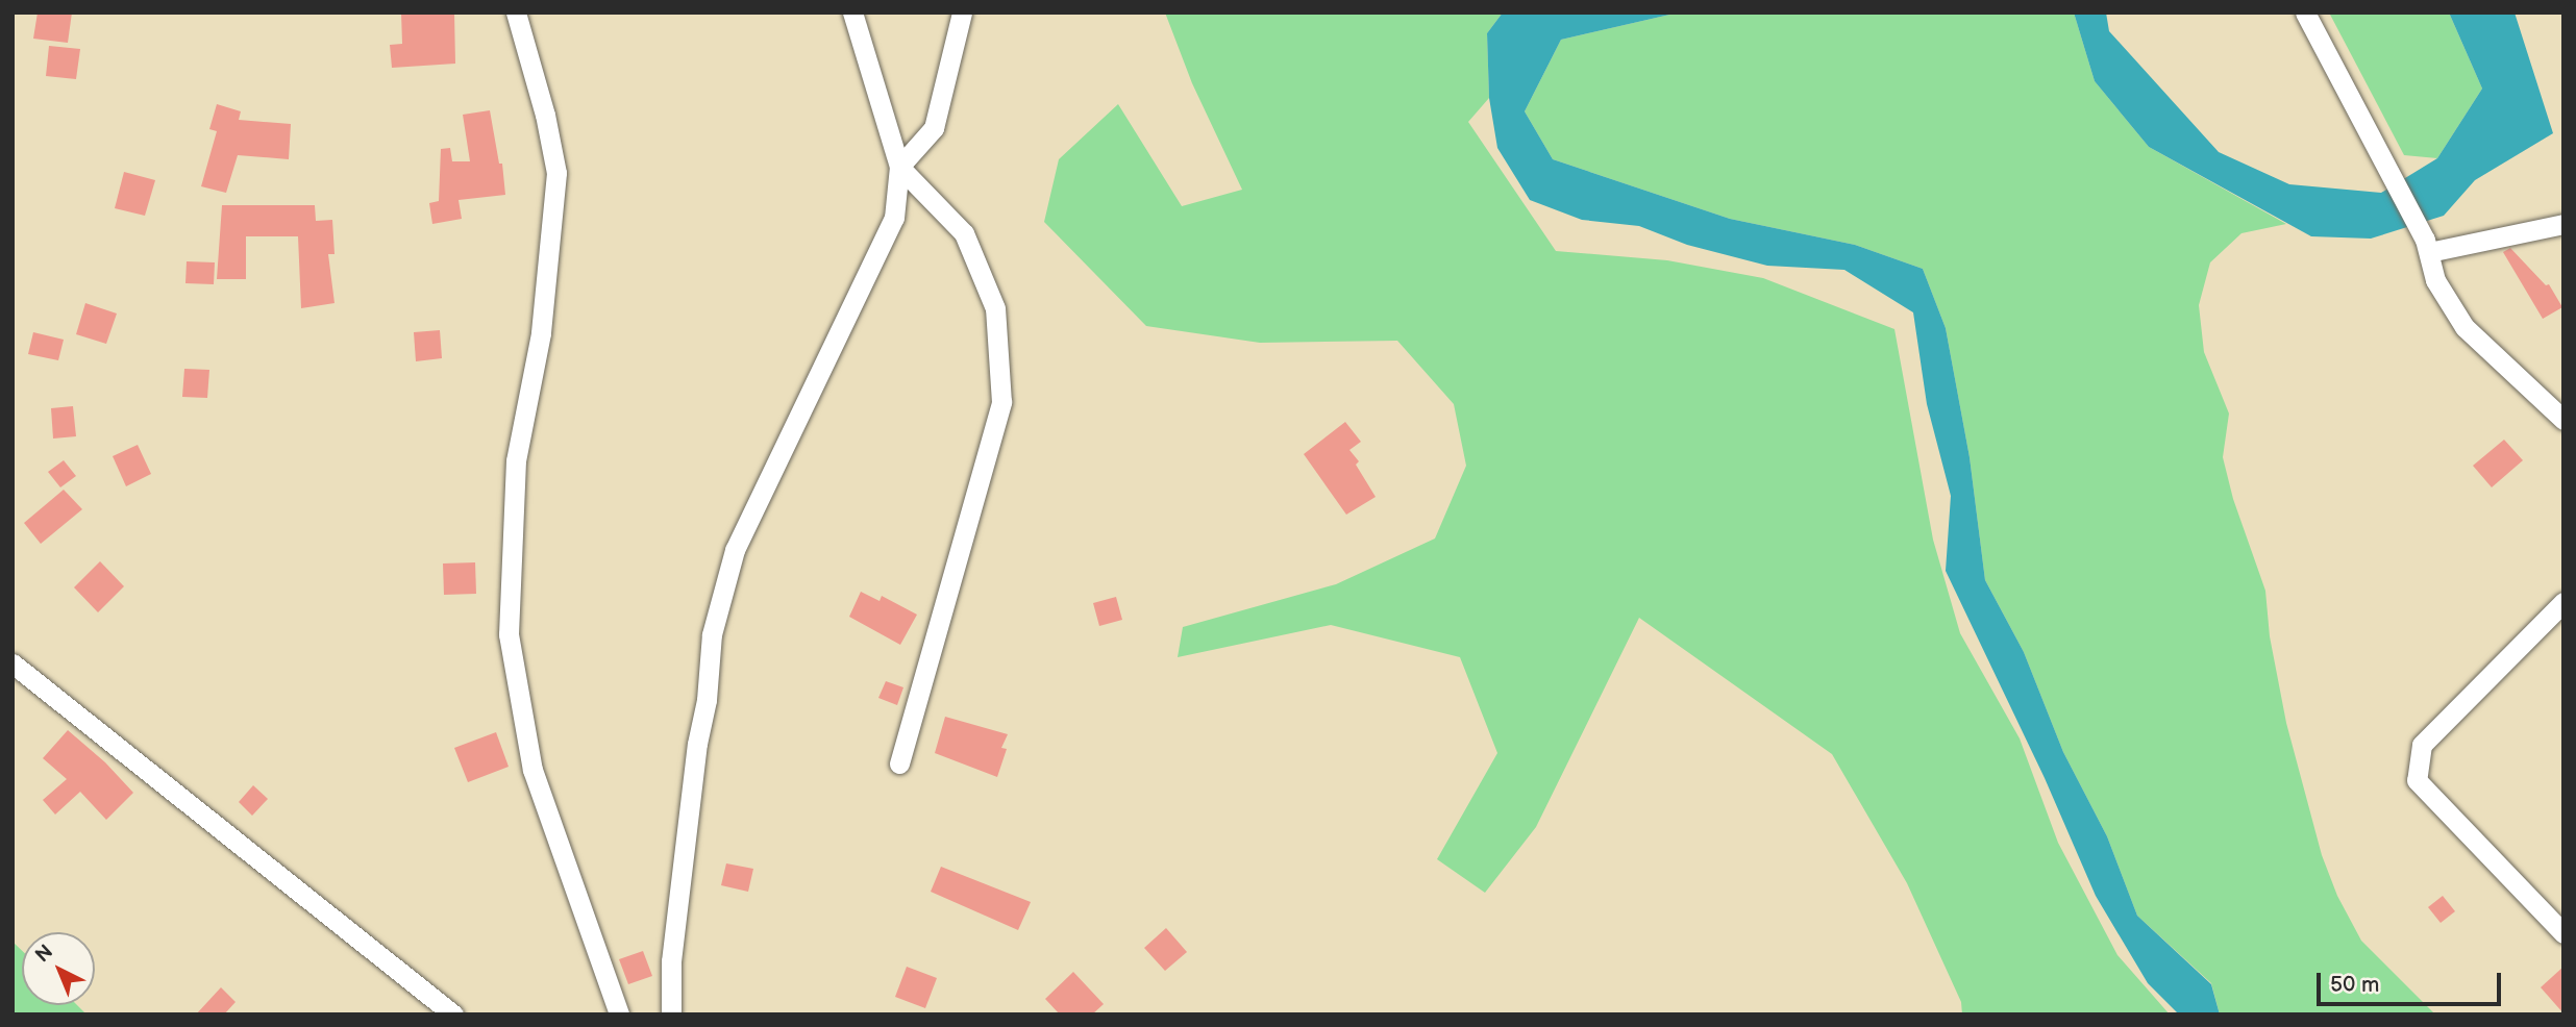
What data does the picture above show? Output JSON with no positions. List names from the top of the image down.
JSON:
{
  "scale_bar": "50 m",
  "north": "top left"
}
